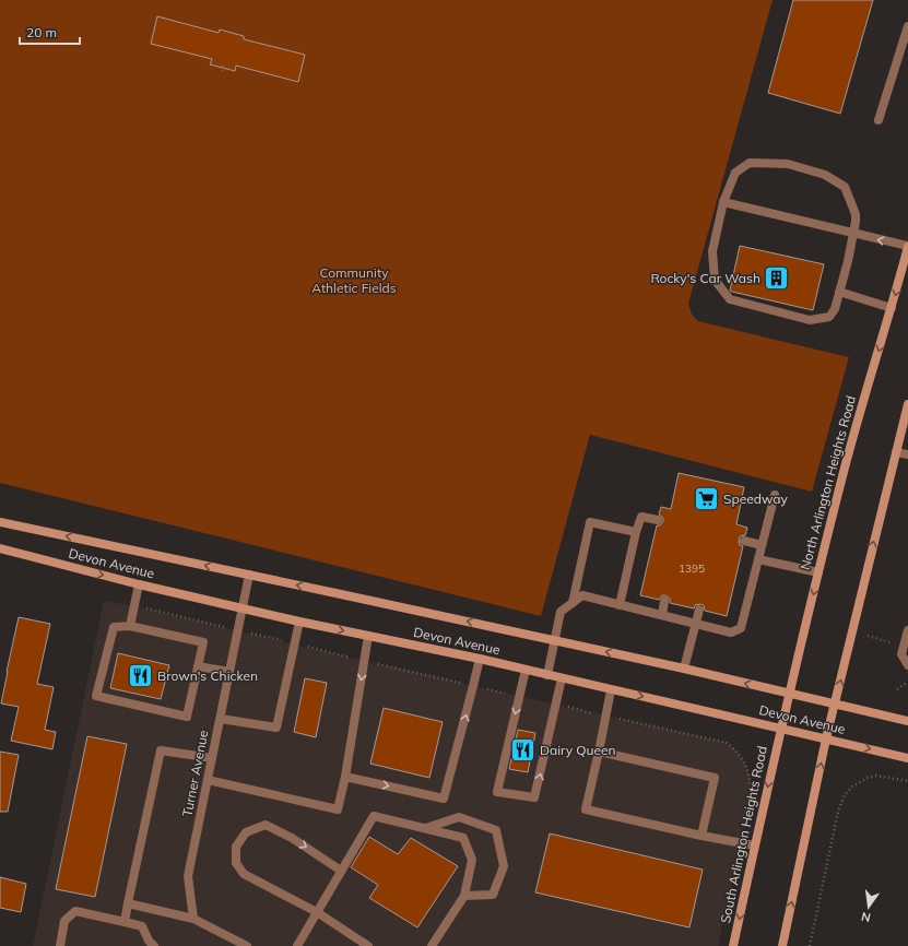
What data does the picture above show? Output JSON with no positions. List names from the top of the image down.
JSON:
{
  "streets": {
    "main road": ["North Arlington Heights Road", "Devon Avenue", "South Arlington Heights Road"],
    "street": ["Turner Avenue"]
  },
  "crossings": [
    ["North Arlington Heights Road", "Devon Avenue"],
    ["North Arlington Heights Road", "South Arlington Heights Road"],
    ["Devon Avenue", "Turner Avenue"],
    ["Devon Avenue", "South Arlington Heights Road"]
  ],
  "parks": ["Community Athletic Fields"],
  "places": {
    "building": ["Rocky's Car Wash"],
    "supermarket": ["Speedway"],
    "restaurant": ["Brown's Chicken", "Dairy Queen"]
  },
  "house_numbers": ["1395"],
  "scale_bar": "20 m",
  "north": "bottom"
}
